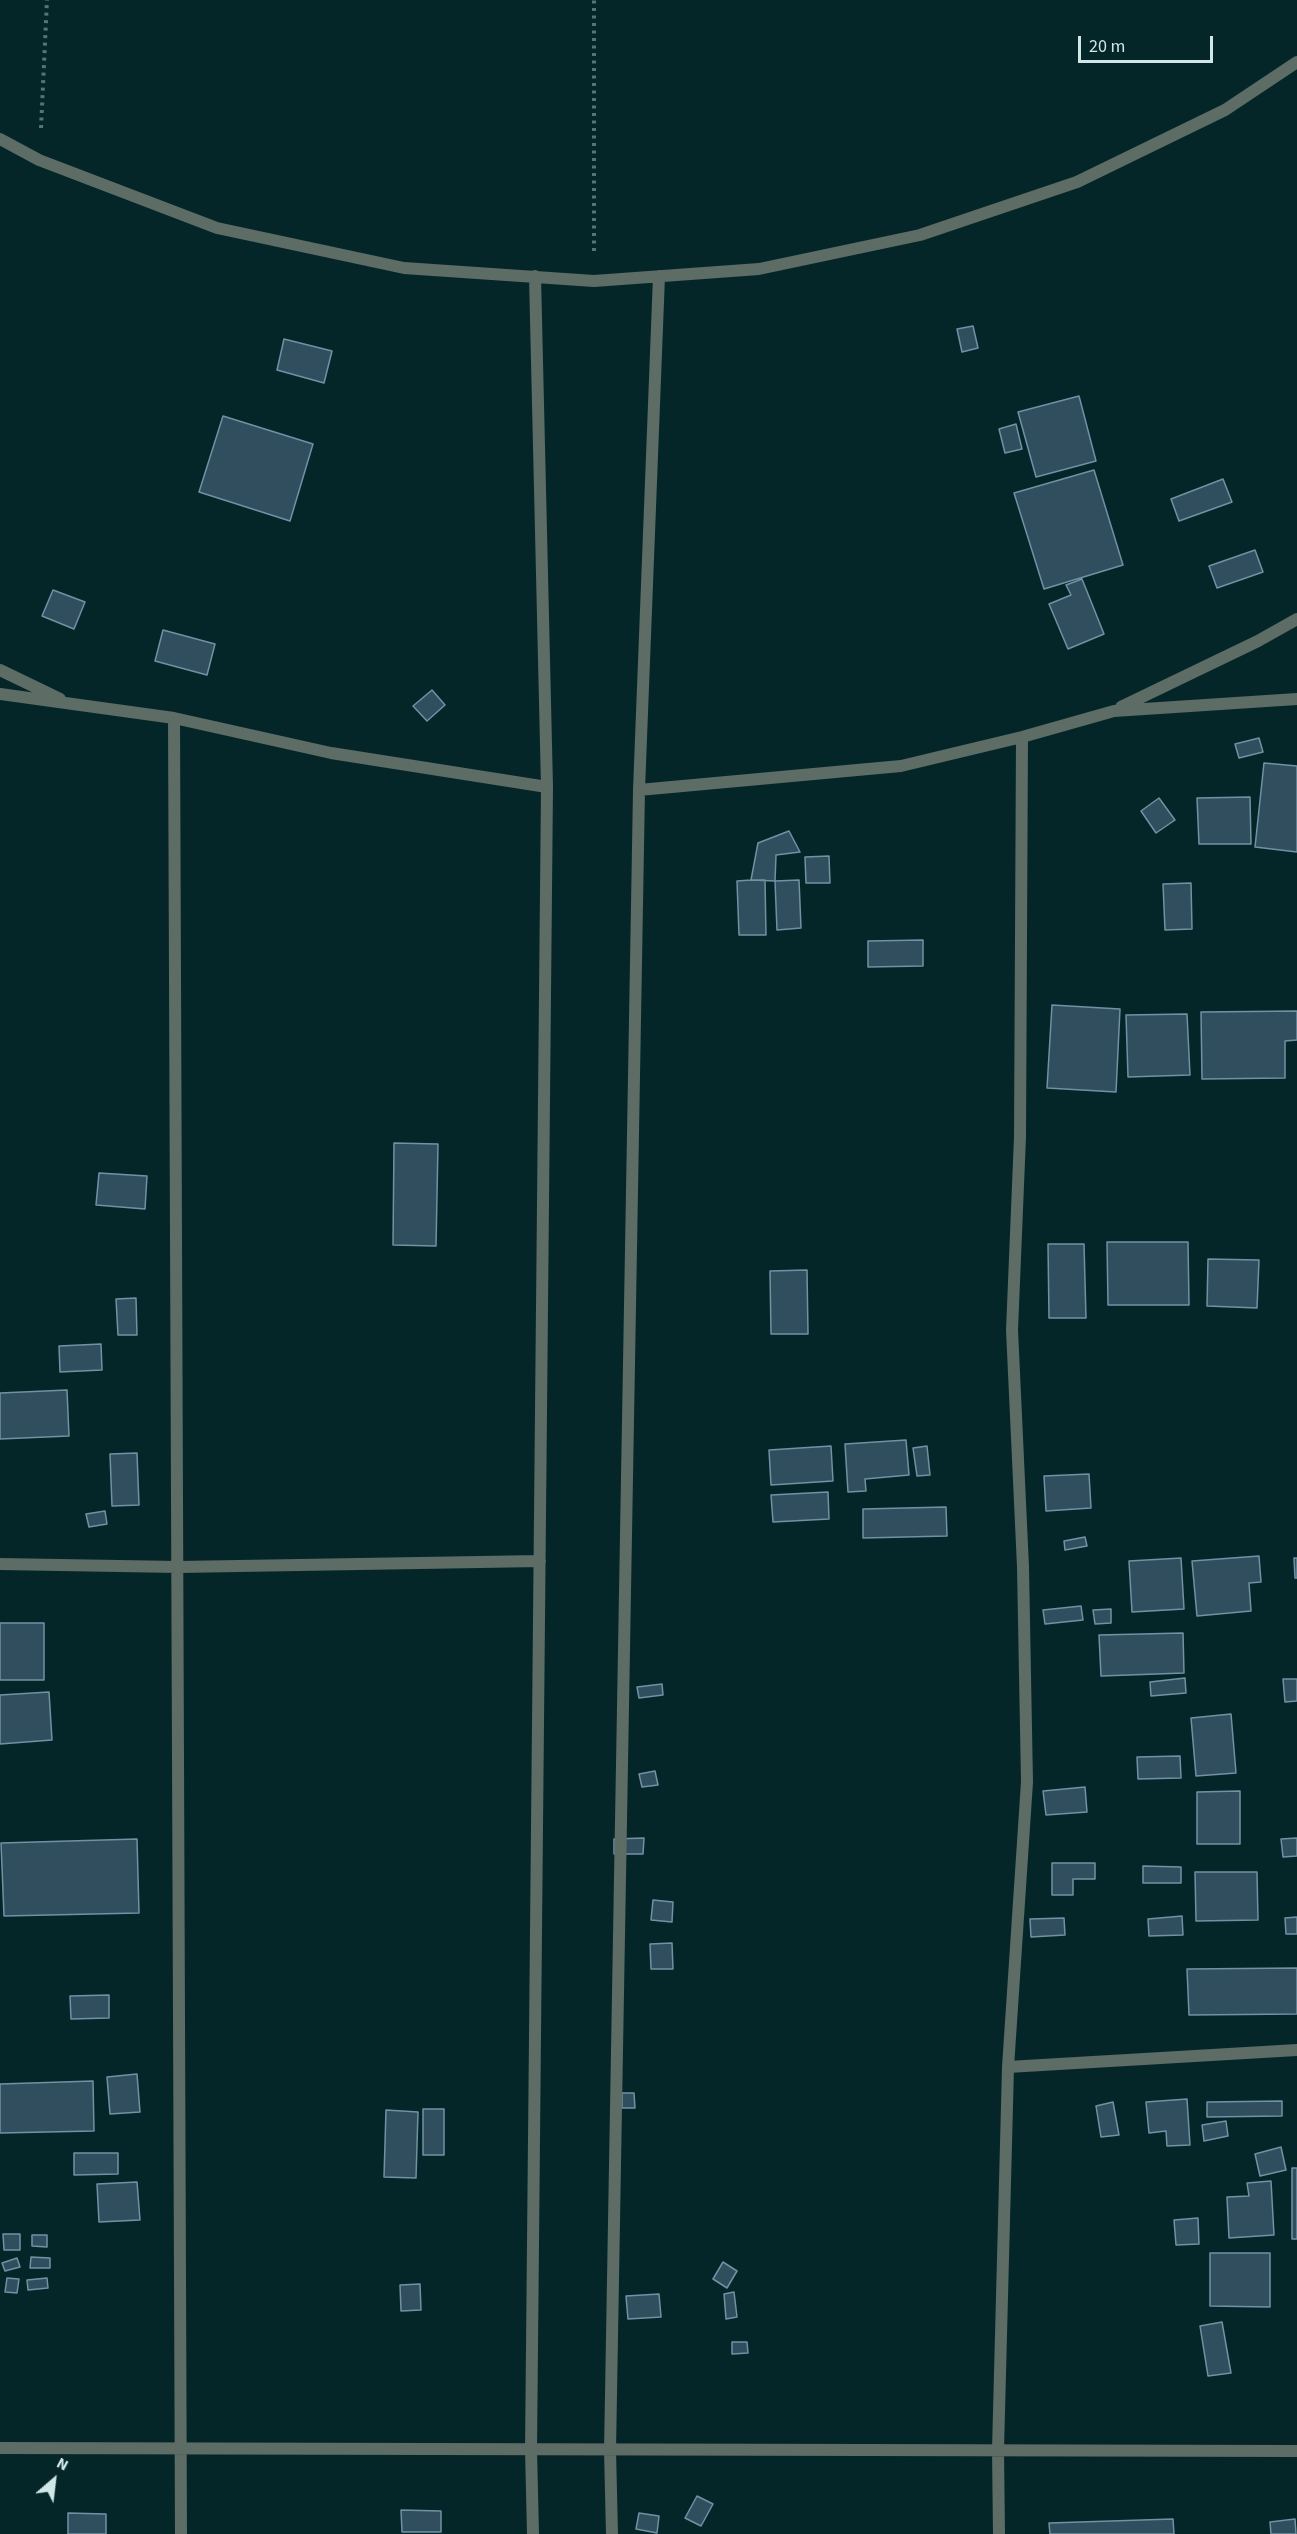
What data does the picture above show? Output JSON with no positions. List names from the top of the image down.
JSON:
{
  "scale_bar": "20 m",
  "north": "top right"
}
